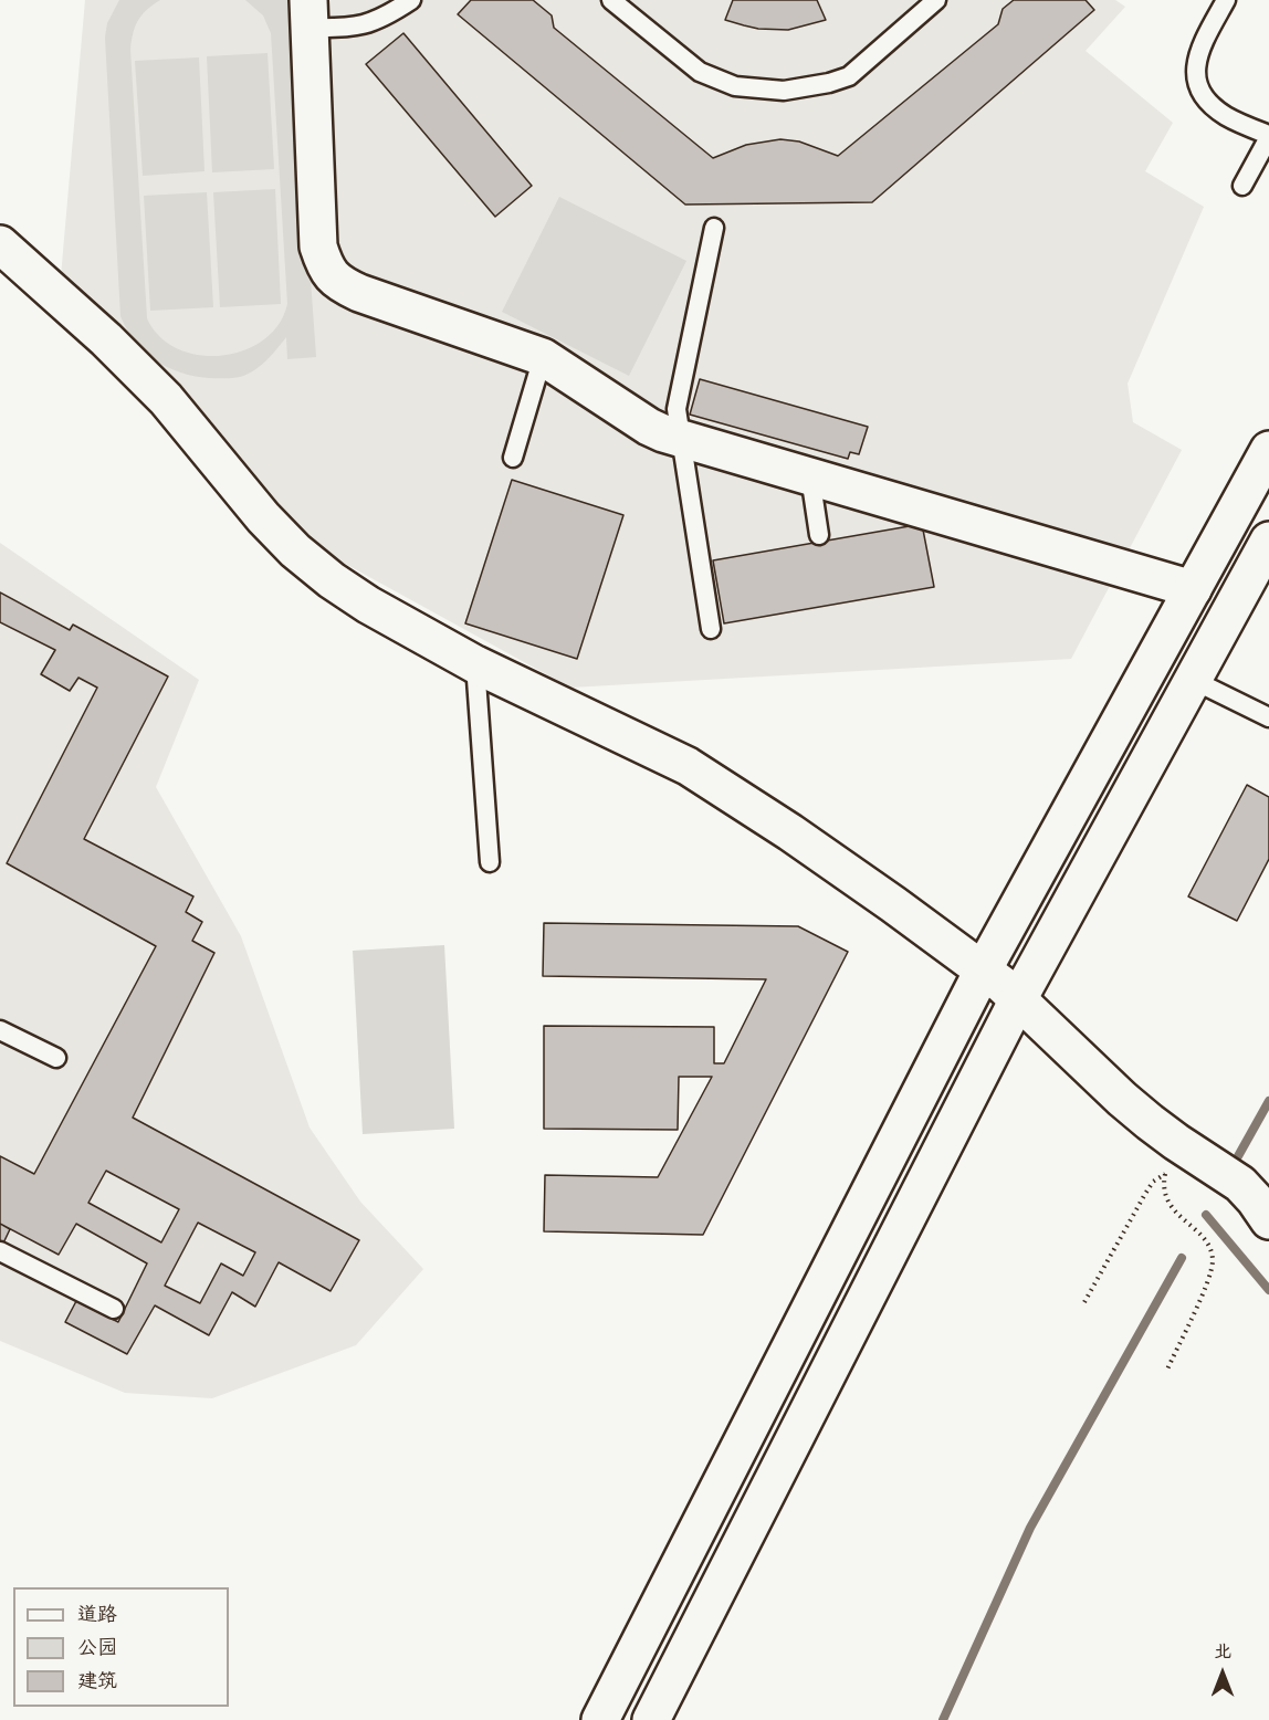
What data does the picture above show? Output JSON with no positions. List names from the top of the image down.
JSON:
{
  "legend": ["道路", "公园", "建筑"],
  "north": "top"
}
